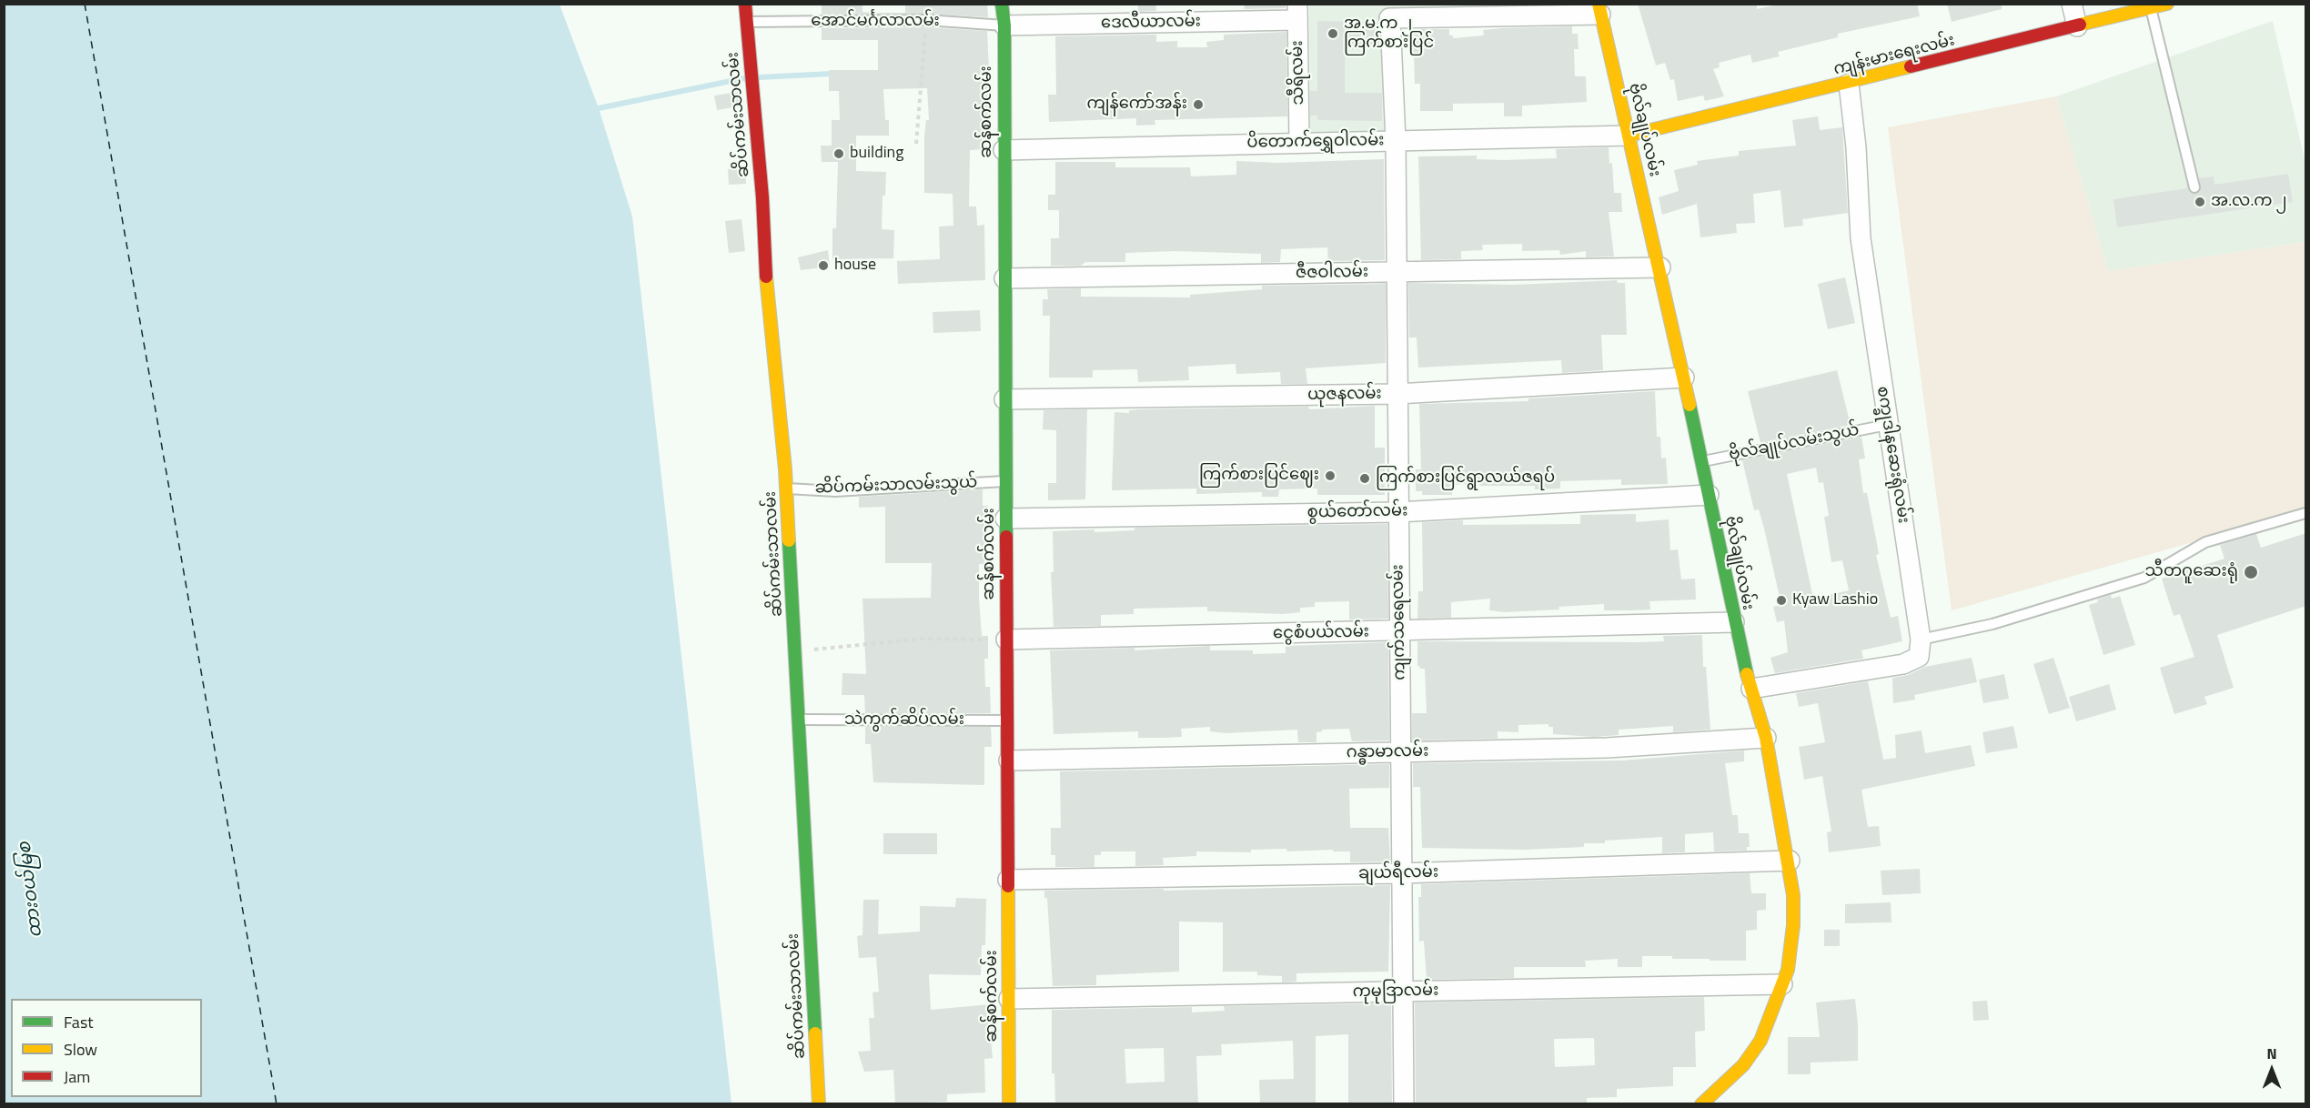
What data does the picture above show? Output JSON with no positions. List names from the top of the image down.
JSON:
{
  "streets": {
    "street": [
      "ဒေလီယာလမ်း",
      "ကျန်းမားရေးလမ်း",
      "သီရိလမ်း",
      "ဆန်စက်လမ်း",
      "ဆိပ်ကမ်းသာလမ်း",
      "ဗိုလ်ချုပ်လမ်း",
      "ပိတောက်ရွှေဝါလမ်း",
      "ဇီဇဝါလမ်း",
      "ယုဇနလမ်း",
      "စက္ခုဒါနဆေးရုံလမ်း",
      "စွယ်တော်လမ်း",
      "ကျက်သရေလမ်း",
      "ငွေစံပယ်လမ်း",
      "ဂန္ဓာမာလမ်း",
      "ချယ်ရီလမ်း",
      "ကုမုဒြာလမ်း"
    ],
    "lane": [
      "အောင်မင်္ဂလာလမ်း",
      "ဗိုလ်ချုပ်လမ်းသွယ်",
      "ဆိပ်ကမ်းသာလမ်းသွယ်",
      "သဲကွက်ဆိပ်လမ်း"
    ]
  },
  "crossings": [
    ["အောင်မင်္ဂလာလမ်း", "ဒေလီယာလမ်း"],
    ["အောင်မင်္ဂလာလမ်း", "ဆန်စက်လမ်း"],
    ["အောင်မင်္ဂလာလမ်း", "ဆိပ်ကမ်းသာလမ်း"],
    ["ဒေလီယာလမ်း", "သီရိလမ်း"],
    ["ဒေလီယာလမ်း", "ဆန်စက်လမ်း"],
    ["ကျန်းမားရေးလမ်း", "ဗိုလ်ချုပ်လမ်း"],
    ["ကျန်းမားရေးလမ်း", "ပိတောက်ရွှေဝါလမ်း"],
    ["ကျန်းမားရေးလမ်း", "စက္ခုဒါနဆေးရုံလမ်း"],
    ["သီရိလမ်း", "ပိတောက်ရွှေဝါလမ်း"],
    ["ဆန်စက်လမ်း", "ပိတောက်ရွှေဝါလမ်း"],
    ["ဆန်စက်လမ်း", "ဇီဇဝါလမ်း"],
    ["ဆန်စက်လမ်း", "ယုဇနလမ်း"],
    ["ဆန်စက်လမ်း", "ဆိပ်ကမ်းသာလမ်းသွယ်"],
    ["ဆန်စက်လမ်း", "စွယ်တော်လမ်း"],
    ["ဆန်စက်လမ်း", "ငွေစံပယ်လမ်း"],
    ["ဆန်စက်လမ်း", "သဲကွက်ဆိပ်လမ်း"],
    ["ဆန်စက်လမ်း", "ဂန္ဓာမာလမ်း"],
    ["ဆန်စက်လမ်း", "ချယ်ရီလမ်း"],
    ["ဆန်စက်လမ်း", "ကုမုဒြာလမ်း"],
    ["ဆိပ်ကမ်းသာလမ်း", "ဆိပ်ကမ်းသာလမ်းသွယ်"],
    ["ဆိပ်ကမ်းသာလမ်း", "သဲကွက်ဆိပ်လမ်း"],
    ["ဗိုလ်ချုပ်လမ်း", "ပိတောက်ရွှေဝါလမ်း"],
    ["ဗိုလ်ချုပ်လမ်း", "ဇီဇဝါလမ်း"],
    ["ဗိုလ်ချုပ်လမ်း", "ယုဇနလမ်း"],
    ["ဗိုလ်ချုပ်လမ်း", "ဗိုလ်ချုပ်လမ်းသွယ်"],
    ["ဗိုလ်ချုပ်လမ်း", "စွယ်တော်လမ်း"],
    ["ဗိုလ်ချုပ်လမ်း", "ငွေစံပယ်လမ်း"],
    ["ဗိုလ်ချုပ်လမ်း", "ဂန္ဓာမာလမ်း"],
    ["ဗိုလ်ချုပ်လမ်း", "ချယ်ရီလမ်း"],
    ["ဗိုလ်ချုပ်လမ်း", "ကုမုဒြာလမ်း"],
    ["ပိတောက်ရွှေဝါလမ်း", "ကျက်သရေလမ်း"],
    ["ဇီဇဝါလမ်း", "ကျက်သရေလမ်း"],
    ["ယုဇနလမ်း", "ကျက်သရေလမ်း"],
    ["ဗိုလ်ချုပ်လမ်းသွယ်", "စက္ခုဒါနဆေးရုံလမ်း"],
    ["စွယ်တော်လမ်း", "ကျက်သရေလမ်း"],
    ["ကျက်သရေလမ်း", "ငွေစံပယ်လမ်း"],
    ["ကျက်သရေလမ်း", "ဂန္ဓာမာလမ်း"],
    ["ကျက်သရေလမ်း", "ချယ်ရီလမ်း"],
    ["ကျက်သရေလမ်း", "ကုမုဒြာလမ်း"]
  ],
  "water": ["ထားဝယ်မြစ"],
  "places": [
    "အ.မ.က ၂ ကြက်စားပြင်",
    "ကျန်ကော်အန်း",
    "building",
    "အ.လ.က ၂",
    "house",
    "ကြက်စားပြင်ဈေး",
    "ကြက်စားပြင်ရွာလယ်ဇရပ်",
    "သီတဂူဆေးရုံ",
    "Kyaw Lashio"
  ],
  "legend": ["Fast", "Slow", "Jam"],
  "north": "top"
}
